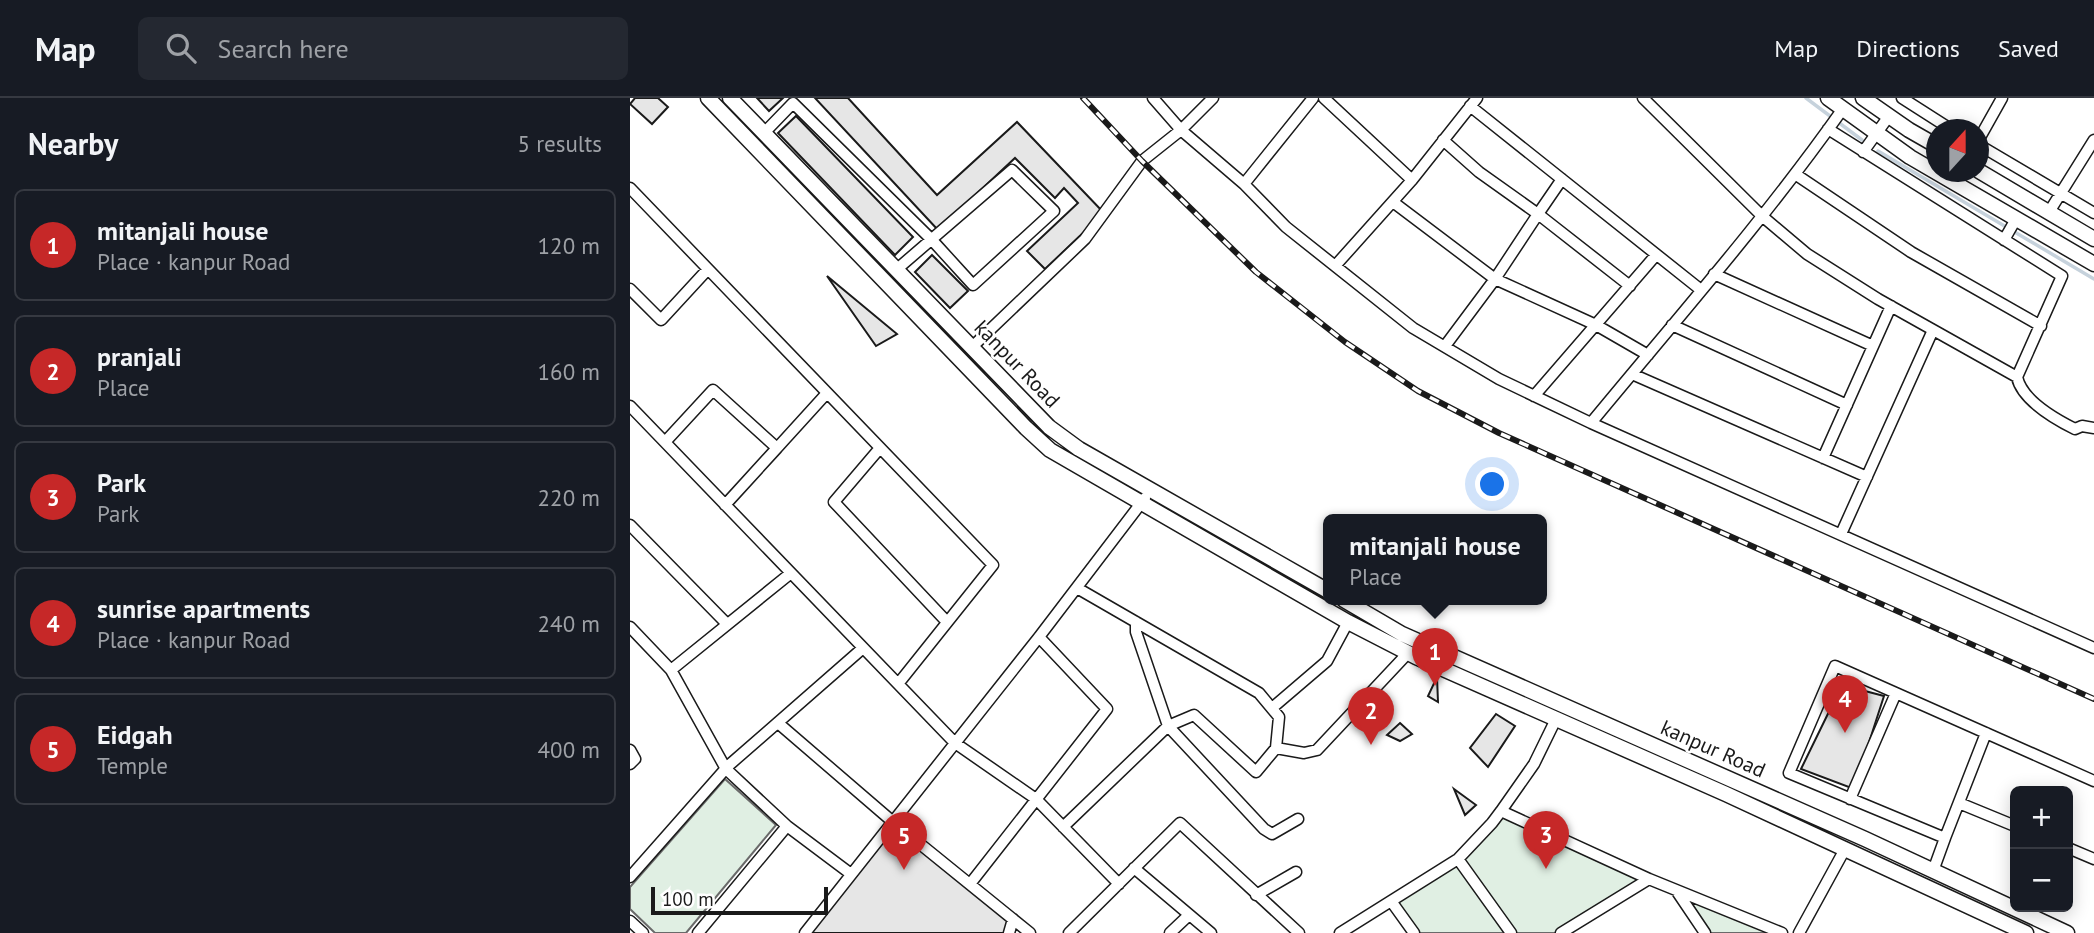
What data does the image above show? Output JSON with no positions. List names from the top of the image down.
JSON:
{
  "streets": {
    "street": ["kanpur Road"]
  },
  "scale_bar": "100 m",
  "north": "top",
  "page": {
    "header": "Map",
    "search": "Search here",
    "nav": ["Map", "Directions", "Saved"],
    "heading": ["Nearby", "5 results"],
    "list": [
      {
        "mark": "1",
        "name": "mitanjali house",
        "note": "Place · kanpur Road",
        "value": "120 m"
      },
      {
        "mark": "2",
        "name": "pranjali",
        "note": "Place",
        "value": "160 m"
      },
      {
        "mark": "3",
        "name": "Park",
        "note": "Park",
        "value": "220 m"
      },
      {
        "mark": "4",
        "name": "sunrise apartments",
        "note": "Place · kanpur Road",
        "value": "240 m"
      },
      {
        "mark": "5",
        "name": "Eidgah",
        "note": "Temple",
        "value": "400 m"
      }
    ],
    "popup": ["mitanjali house", "Place"],
    "pins": [
      "1",
      "4",
      "2",
      "3",
      "5"
    ],
    "map_buttons": ["+", "−"],
    "scale": "100 m"
  }
}
